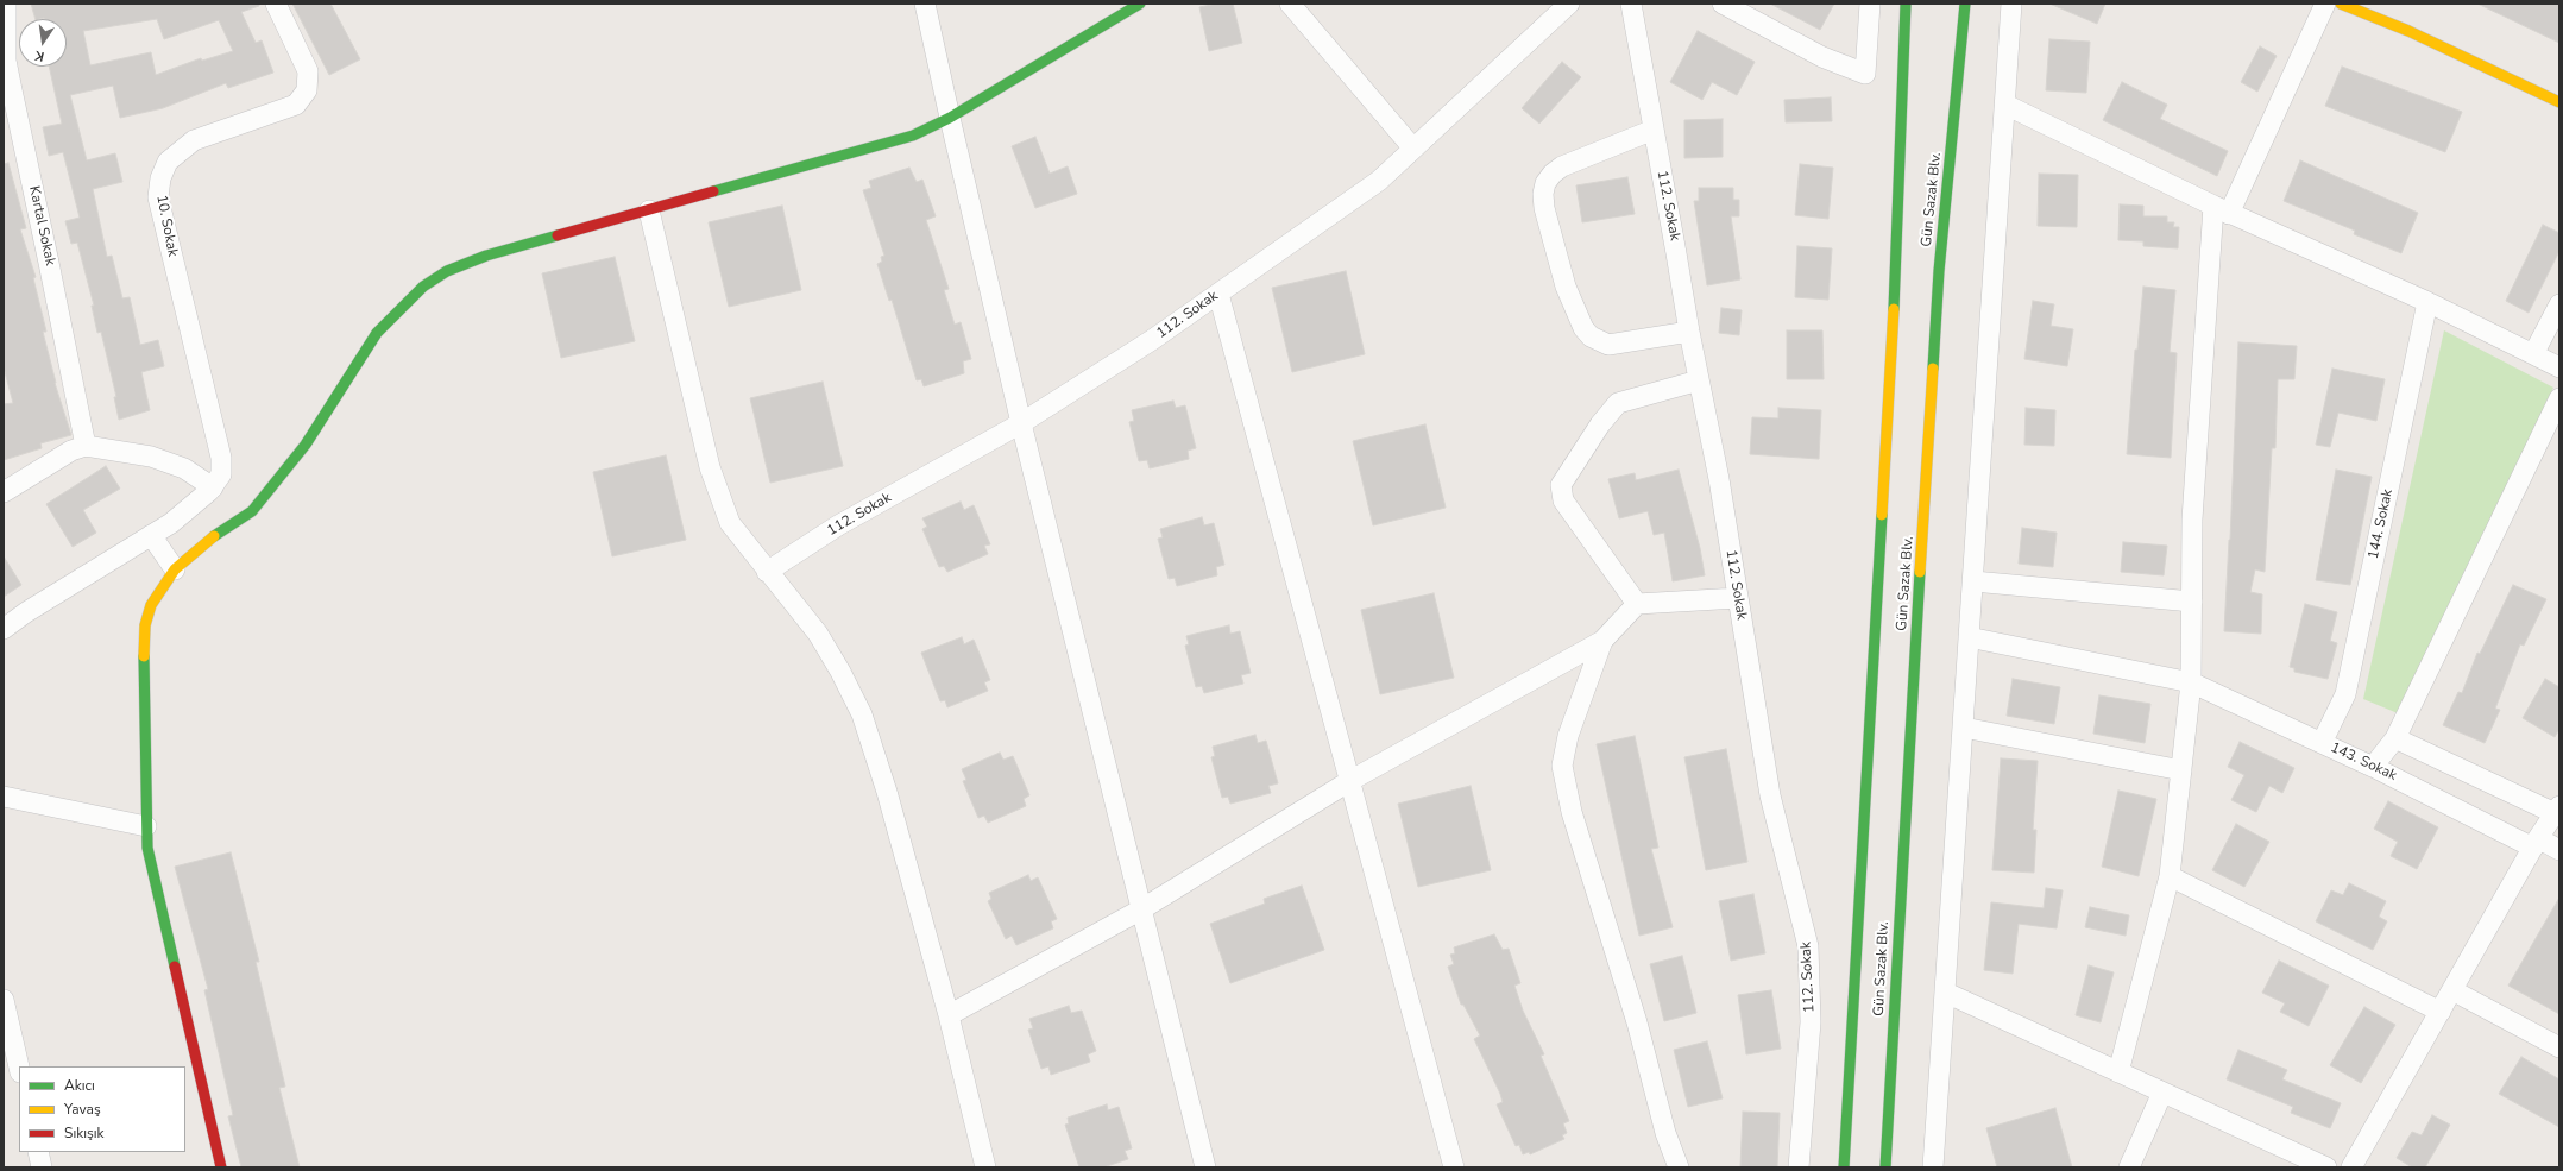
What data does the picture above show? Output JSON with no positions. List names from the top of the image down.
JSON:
{
  "streets": {
    "main road": ["Gün Sazak Blv."],
    "street": [
      "112. Sokak",
      "Kartal Sokak",
      "10. Sokak",
      "144. Sokak",
      "143. Sokak"
    ]
  },
  "crossings": [
    ["144. Sokak", "143. Sokak"]
  ],
  "legend": ["Akıcı", "Yavaş", "Sıkışık"],
  "north": "bottom"
}
